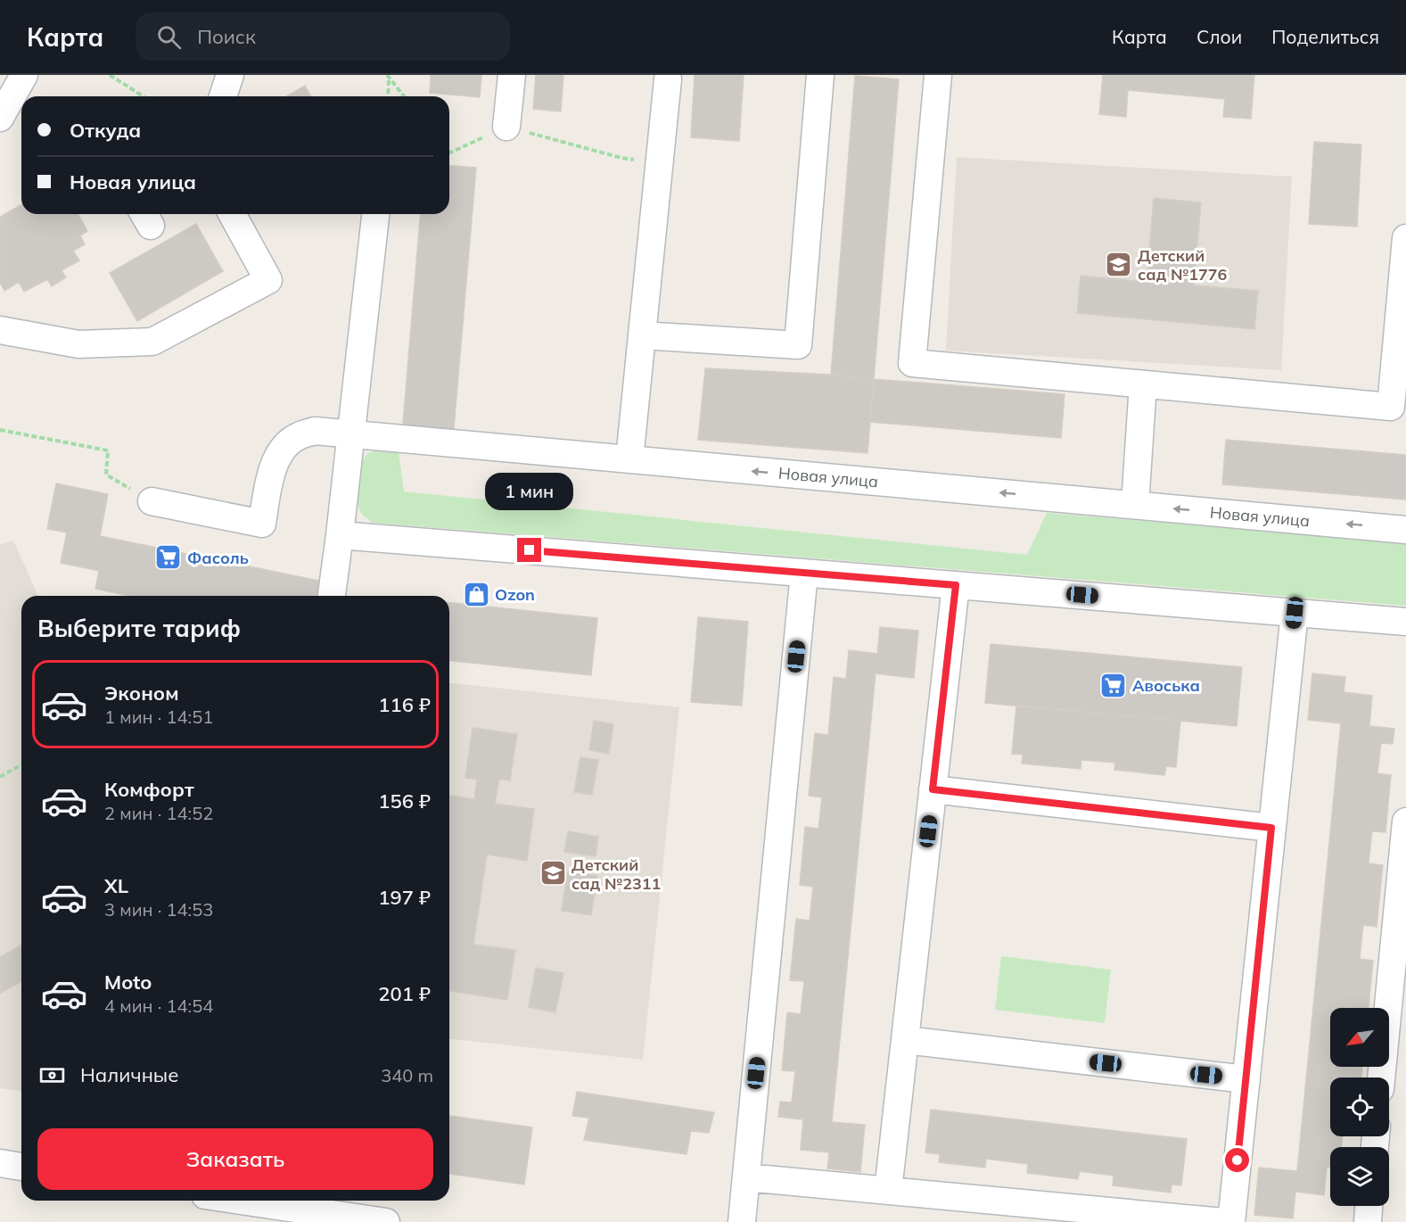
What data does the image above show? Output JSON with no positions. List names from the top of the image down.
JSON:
{
  "streets": {
    "street": ["Новая улица"]
  },
  "places": {
    "school or university": ["Детский сад №1776", "Детский сад №2311"],
    "supermarket": ["Фасоль", "Авоська"],
    "shop": ["Ozon"]
  },
  "north": "bottom left",
  "page": {
    "header": "Карта",
    "search": "Поиск",
    "nav": ["Карта", "Слои", "Поделиться"],
    "banner": ["Откуда", "Новая улица"],
    "bubble": "1 мин",
    "heading": "Выберите тариф",
    "list": [
      {
        "name": "Эконом",
        "note": "1 мин · 14:51",
        "value": "116 ₽"
      },
      {
        "name": "Комфорт",
        "note": "2 мин · 14:52",
        "value": "156 ₽"
      },
      {
        "name": "XL",
        "note": "3 мин · 14:53",
        "value": "197 ₽"
      },
      {
        "name": "Moto",
        "note": "4 мин · 14:54",
        "value": "201 ₽"
      }
    ],
    "pay": ["Наличные", "340 m"],
    "buttons": "Заказать"
  }
}
